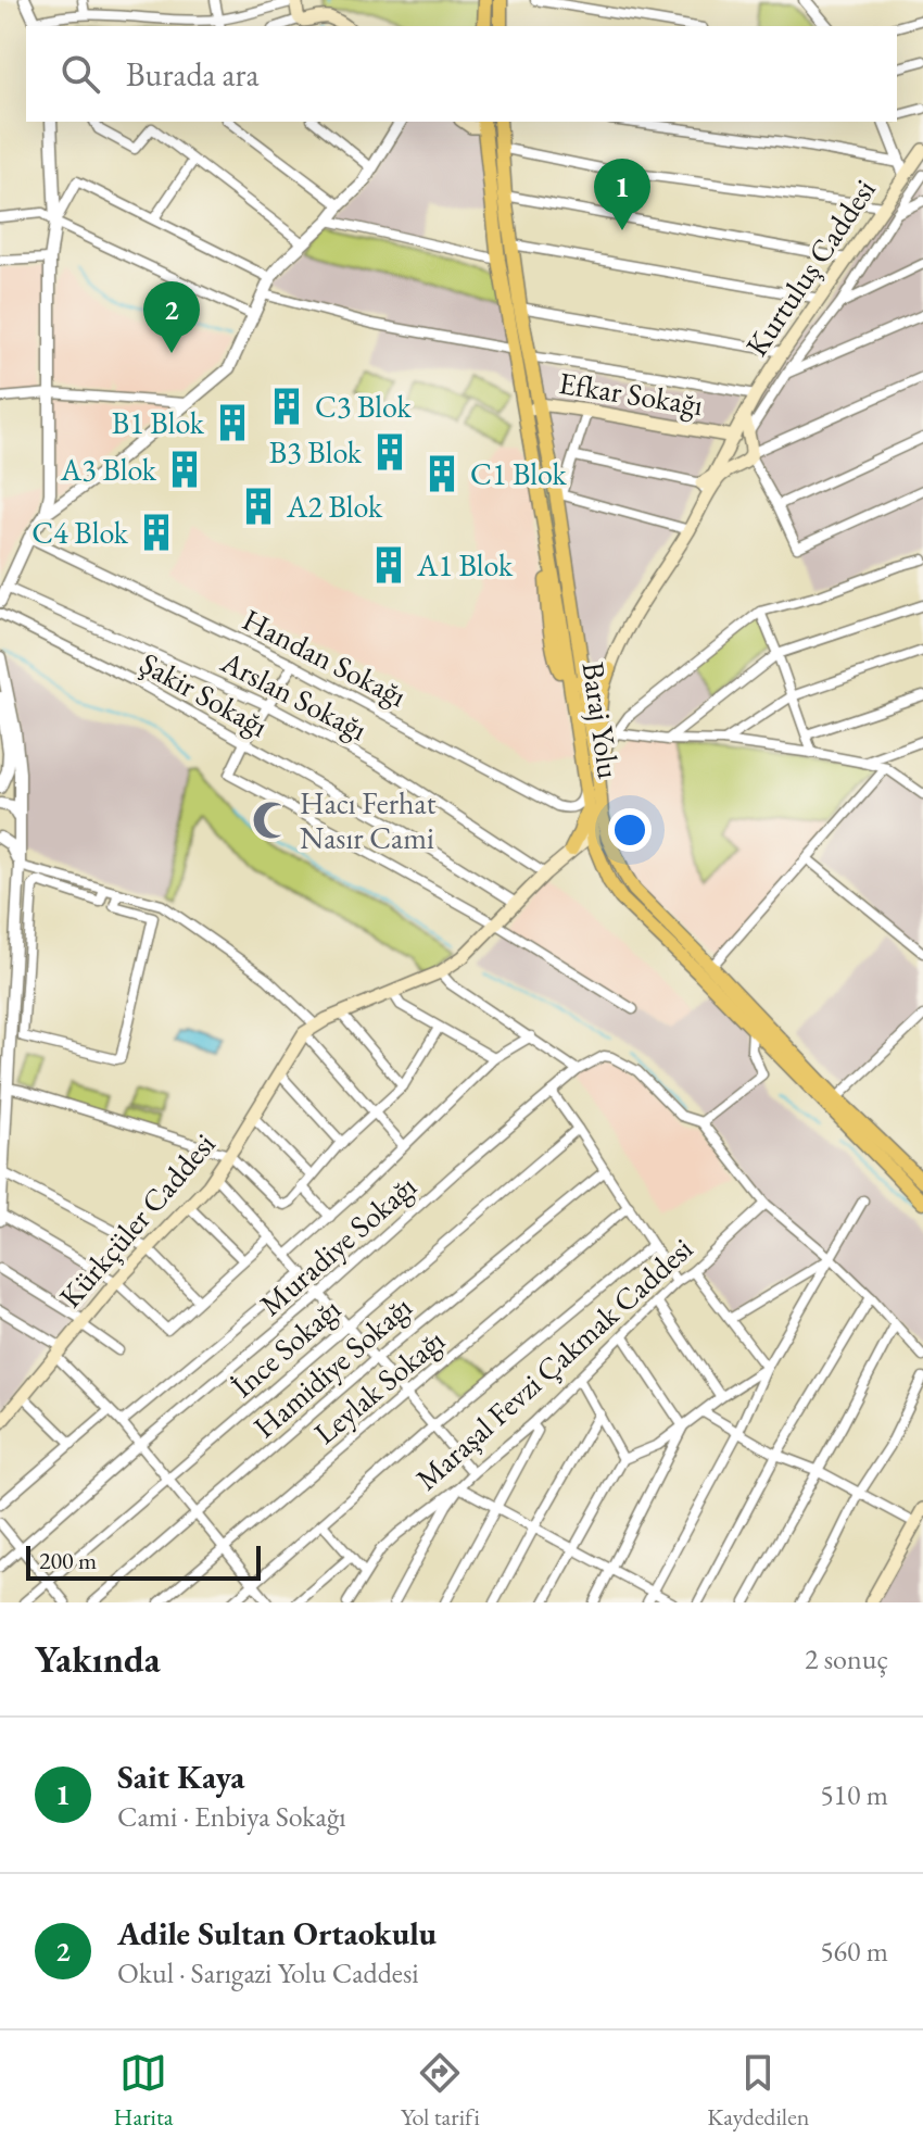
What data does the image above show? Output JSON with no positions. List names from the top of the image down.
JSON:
{
  "streets": {
    "main road": [
      "Kurtuluş Caddesi",
      "Efkar Sokağı",
      "Baraj Yolu",
      "Kürkçüler Caddesi"
    ],
    "street": [
      "Handan Sokağı",
      "Şakir Sokağı",
      "Arslan Sokağı",
      "Muradiye Sokağı",
      "İnce Sokağı",
      "Maraşal Fevzi Çakmak Caddesi",
      "Hamidiye Sokağı",
      "Leylak Sokağı"
    ]
  },
  "crossings": [
    ["Kurtuluş Caddesi", "Efkar Sokağı"],
    ["Efkar Sokağı", "Baraj Yolu"],
    ["Handan Sokağı", "Baraj Yolu"],
    ["Şakir Sokağı", "Kürkçüler Caddesi"],
    ["Arslan Sokağı", "Kürkçüler Caddesi"],
    ["Baraj Yolu", "Kürkçüler Caddesi"]
  ],
  "places": {
    "building": [
      "C3 Blok",
      "B1 Blok",
      "B3 Blok",
      "A3 Blok",
      "C1 Blok",
      "A2 Blok",
      "C4 Blok",
      "A1 Blok"
    ],
    "mosque": ["Hacı Ferhat Nasır Cami"]
  },
  "scale_bar": "200 m",
  "page": {
    "search": "Burada ara",
    "pins": ["1", "2"],
    "scale": "200 m",
    "heading": ["Yakında", "2 sonuç"],
    "list": [
      {
        "mark": "1",
        "name": "Sait Kaya",
        "note": "Cami · Enbiya Sokağı",
        "value": "510 m"
      },
      {
        "mark": "2",
        "name": "Adile Sultan Ortaokulu",
        "note": "Okul · Sarıgazi Yolu Caddesi",
        "value": "560 m"
      }
    ],
    "nav": ["Harita", "Yol tarifi", "Kaydedilen"]
  }
}
